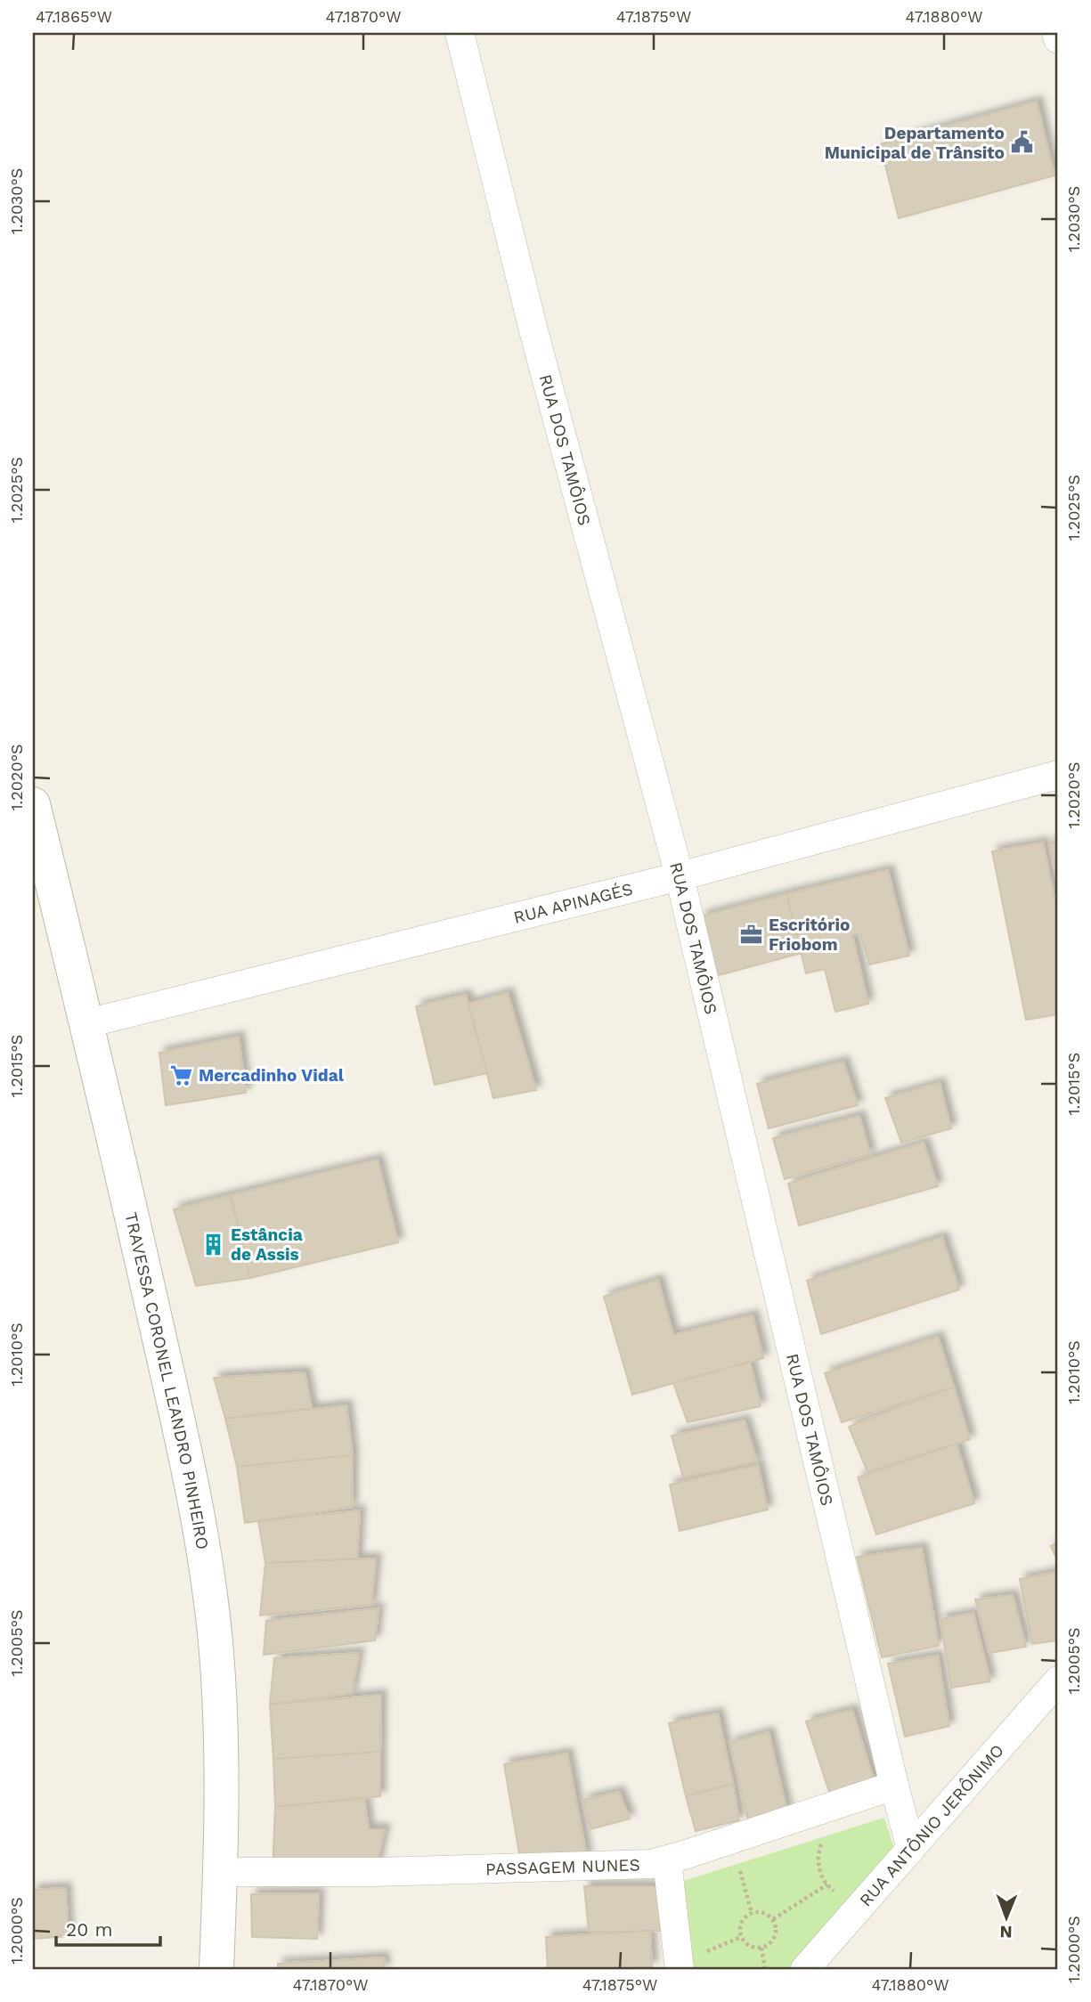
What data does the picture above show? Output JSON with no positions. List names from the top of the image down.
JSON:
{
  "streets": {
    "street": [
      "RUA DOS TAMÔIOS",
      "RUA APINAGÉS",
      "TRAVESSA CORONEL LEANDRO PINHEIRO",
      "RUA ANTÔNIO JERÔNIMO",
      "PASSAGEM NUNES"
    ]
  },
  "crossings": [
    ["RUA DOS TAMÔIOS", "RUA APINAGÉS"],
    ["RUA DOS TAMÔIOS", "RUA ANTÔNIO JERÔNIMO"],
    ["RUA DOS TAMÔIOS", "PASSAGEM NUNES"],
    ["RUA APINAGÉS", "TRAVESSA CORONEL LEANDRO PINHEIRO"],
    ["TRAVESSA CORONEL LEANDRO PINHEIRO", "PASSAGEM NUNES"]
  ],
  "places": {
    "public building": ["Departamento Municipal de Trânsito"],
    "office": ["Escritório Friobom"],
    "supermarket": ["Mercadinho Vidal"],
    "building": ["Estância de Assis"]
  },
  "scale_bar": "20 m",
  "north": "bottom",
  "coordinates": [
    "47.1865°W",
    "47.1870°W",
    "47.1875°W",
    "47.1880°W",
    "1.2030°S",
    "1.2025°S",
    "1.2020°S",
    "1.2015°S",
    "1.2010°S",
    "1.2005°S",
    "1.2000°S"
  ]
}
